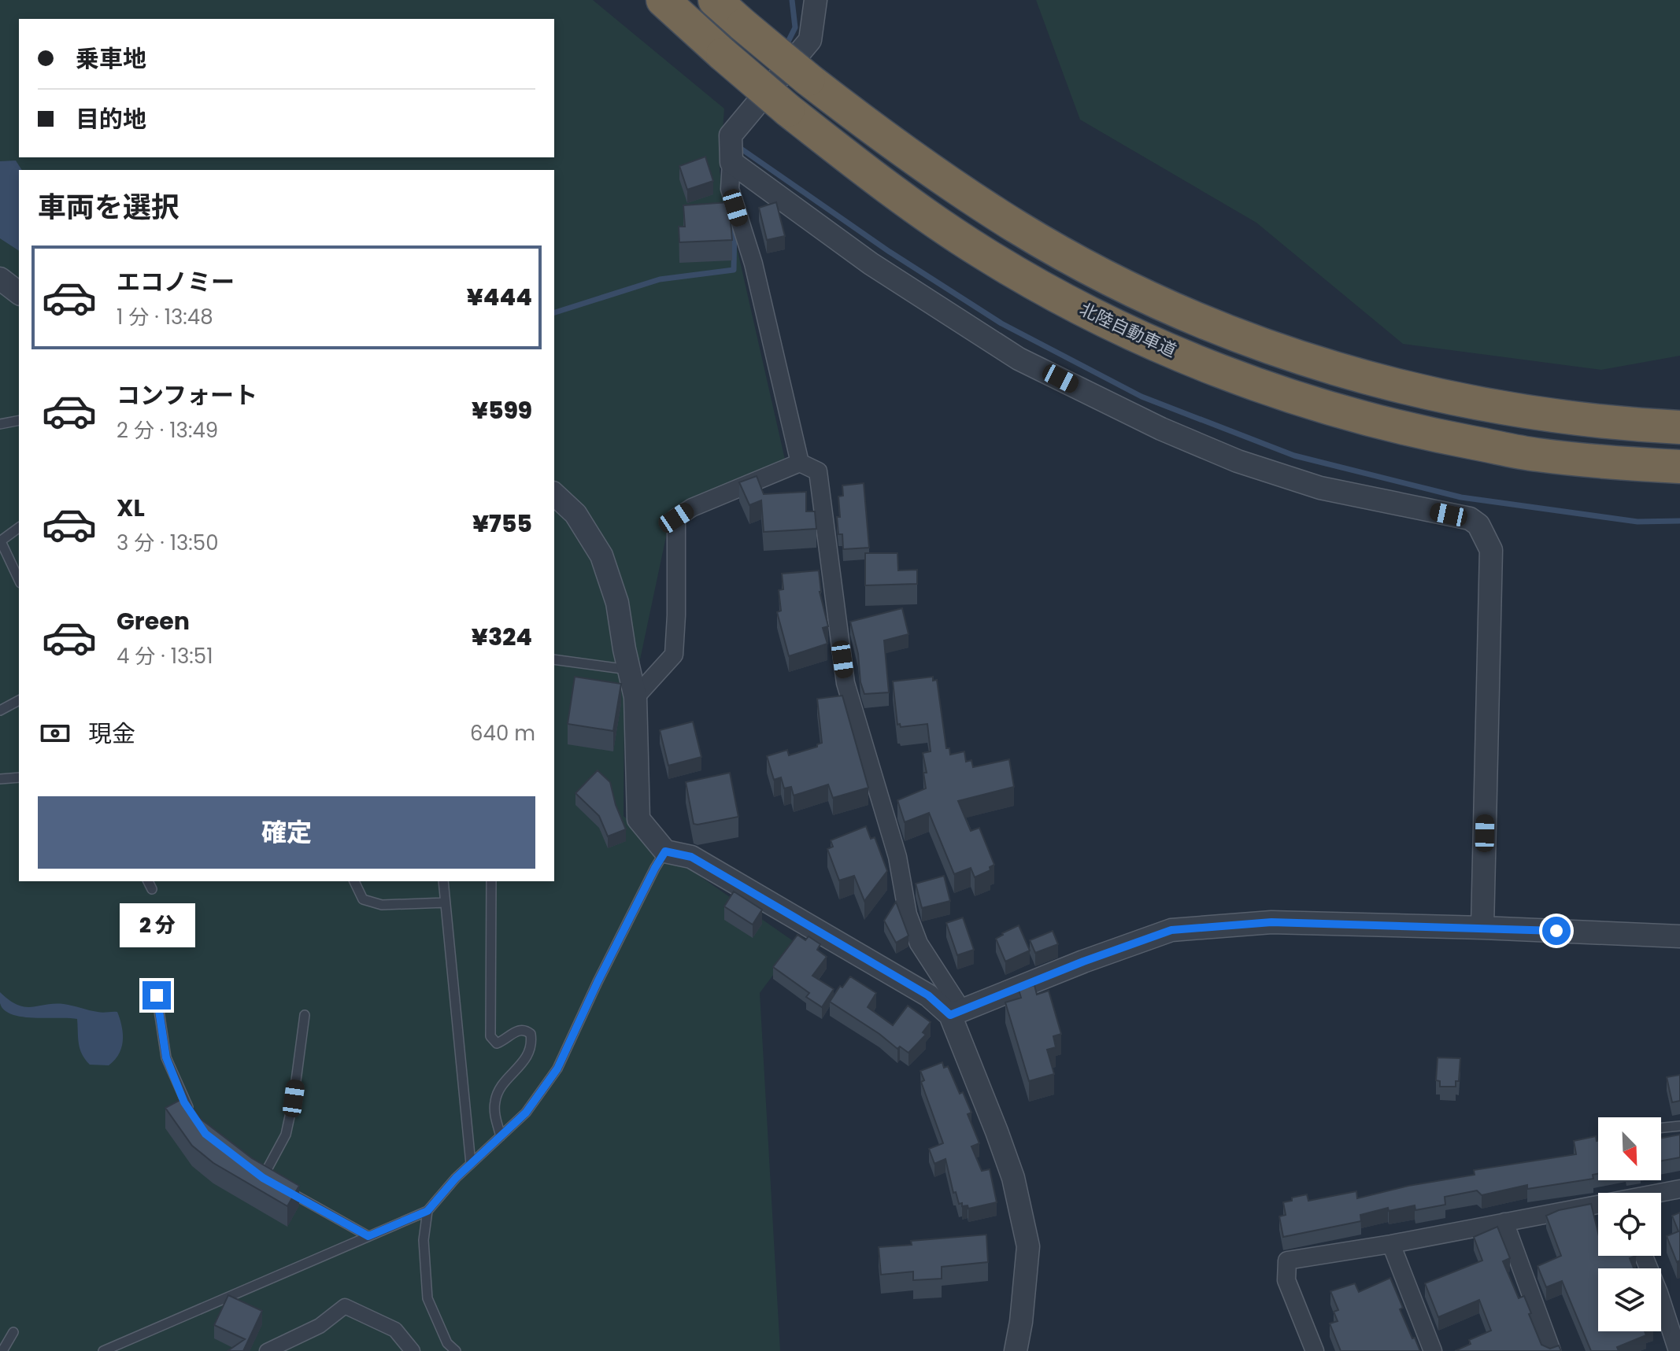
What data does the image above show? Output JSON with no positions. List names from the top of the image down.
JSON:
{
  "streets": {
    "highway": ["北陸自動車道"]
  },
  "north": "bottom right",
  "page": {
    "banner": ["乗車地", "目的地"],
    "heading": "車両を選択",
    "list": [
      {
        "name": "エコノミー",
        "note": "1 分 · 13:48",
        "value": "¥444"
      },
      {
        "name": "コンフォート",
        "note": "2 分 · 13:49",
        "value": "¥599"
      },
      {
        "name": "XL",
        "note": "3 分 · 13:50",
        "value": "¥755"
      },
      {
        "name": "Green",
        "note": "4 分 · 13:51",
        "value": "¥324"
      }
    ],
    "pay": ["現金", "640 m"],
    "buttons": "確定",
    "bubble": "2 分"
  }
}
